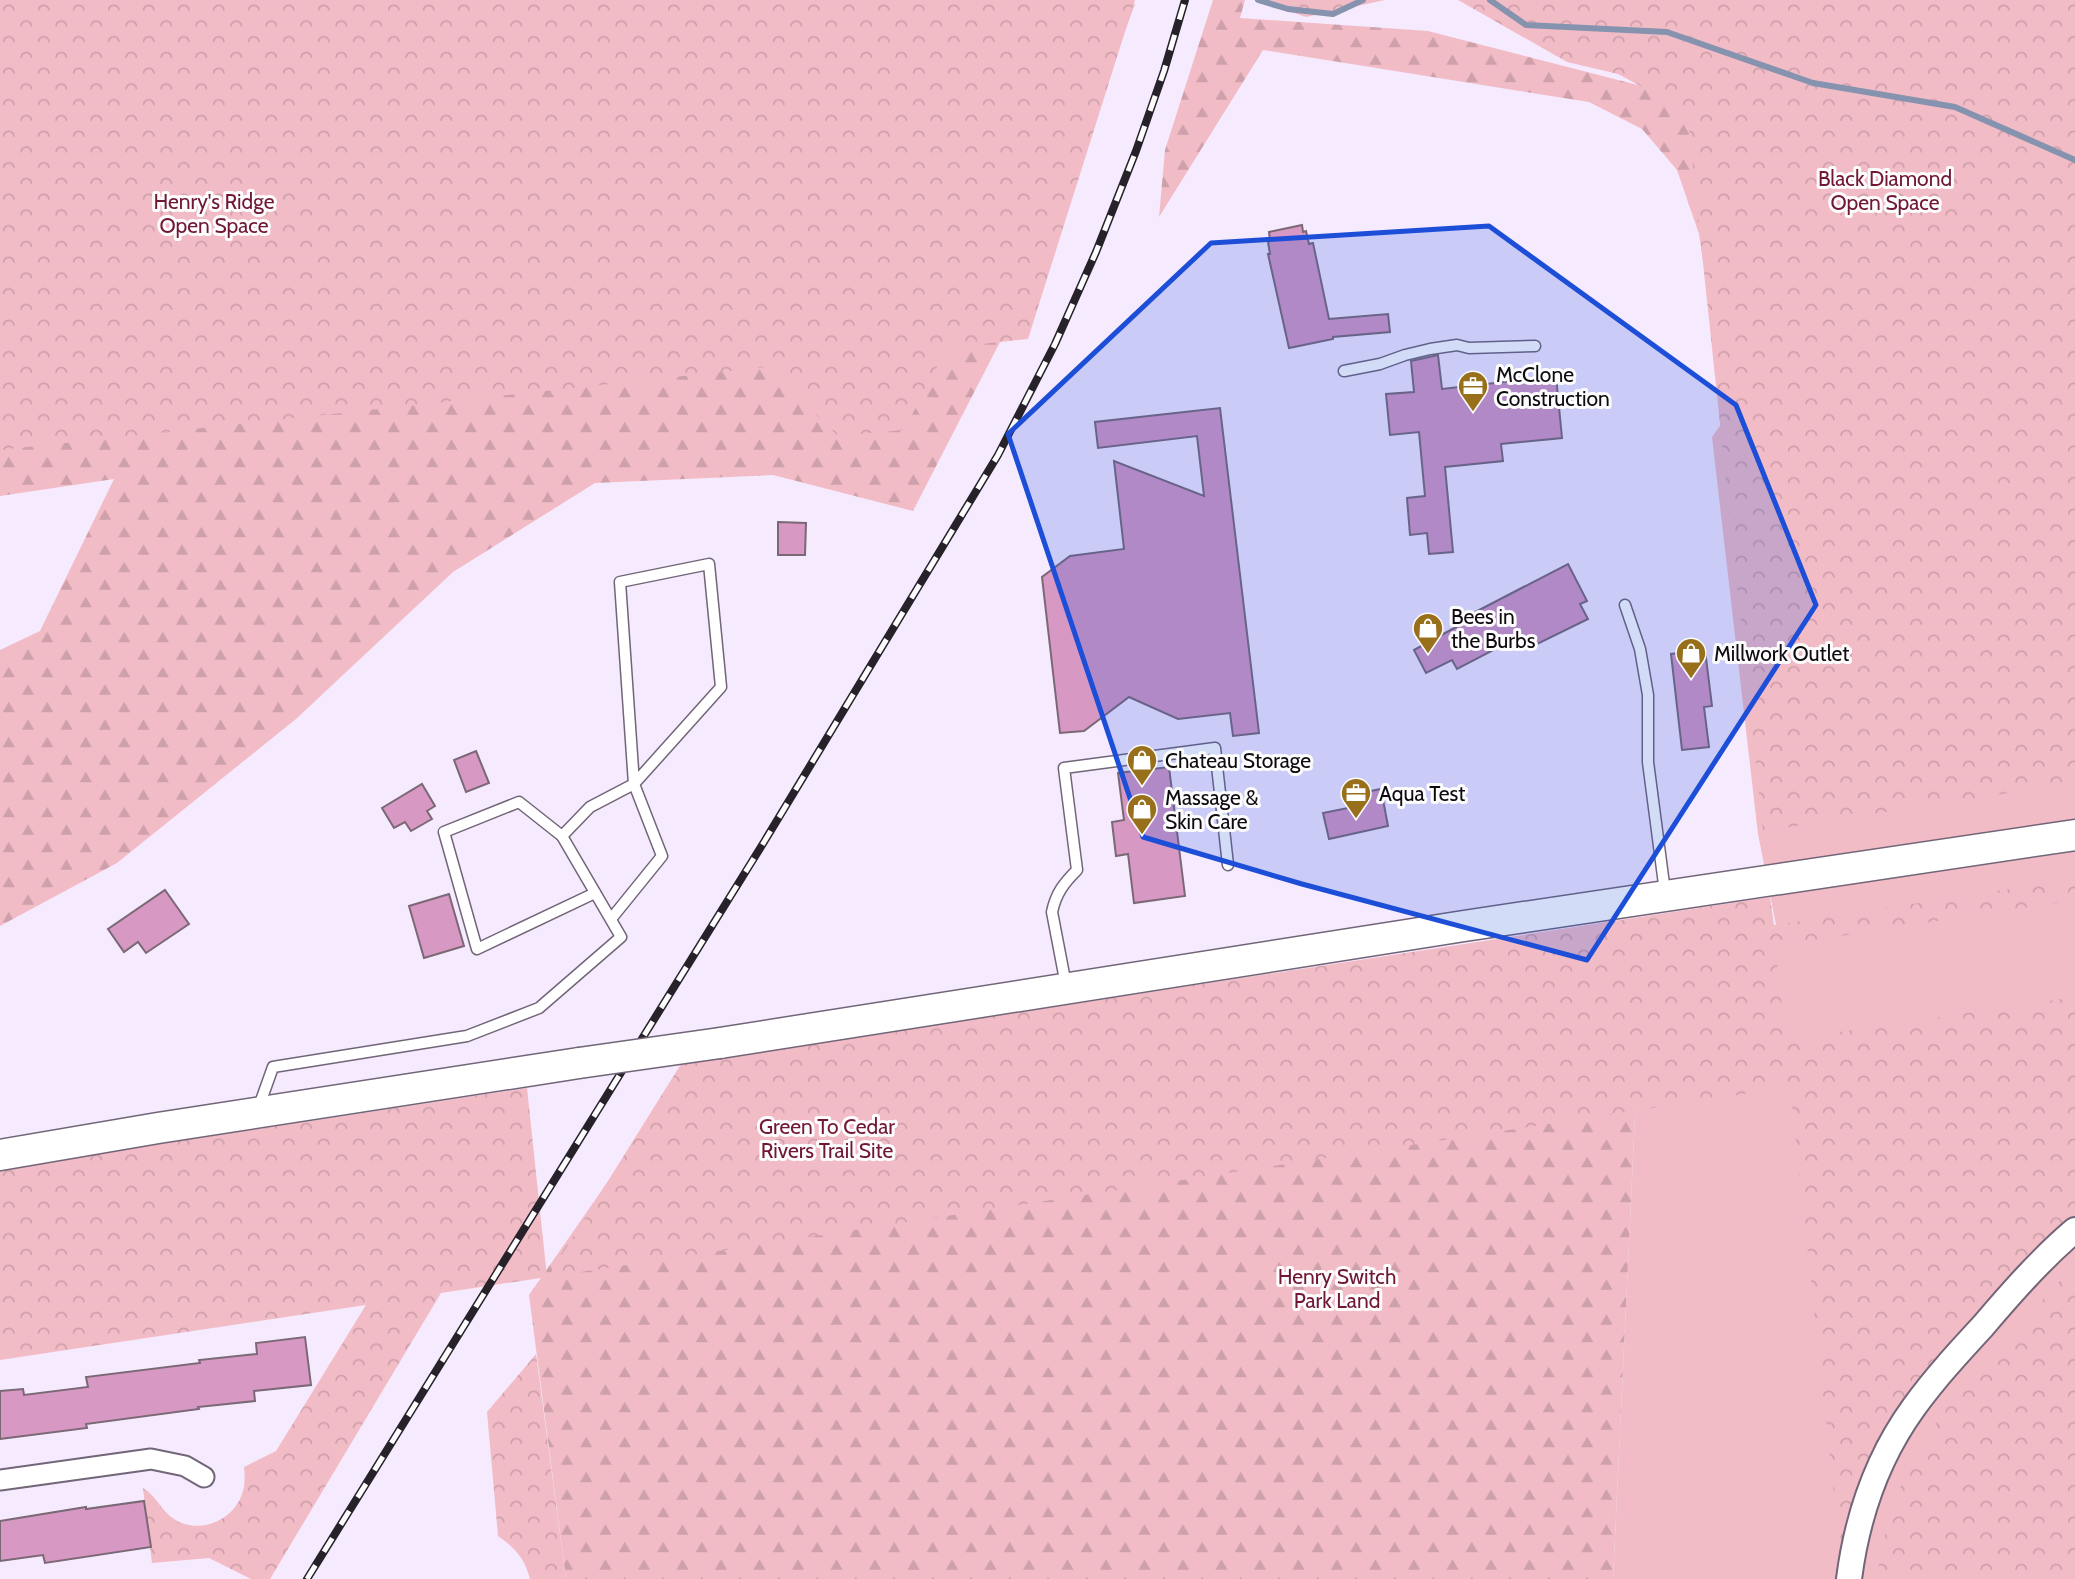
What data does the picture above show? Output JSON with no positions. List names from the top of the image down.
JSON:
{
  "parks": [
    "Black Diamond Open Space",
    "Henry's Ridge Open Space",
    "Green To Cedar Rivers Trail Site",
    "Henry Switch Park Land"
  ],
  "places": {
    "office": ["McClone Construction", "Aqua Test"],
    "shop": [
      "Bees in the Burbs",
      "Millwork Outlet",
      "Chateau Storage",
      "Massage & Skin Care"
    ]
  }
}
